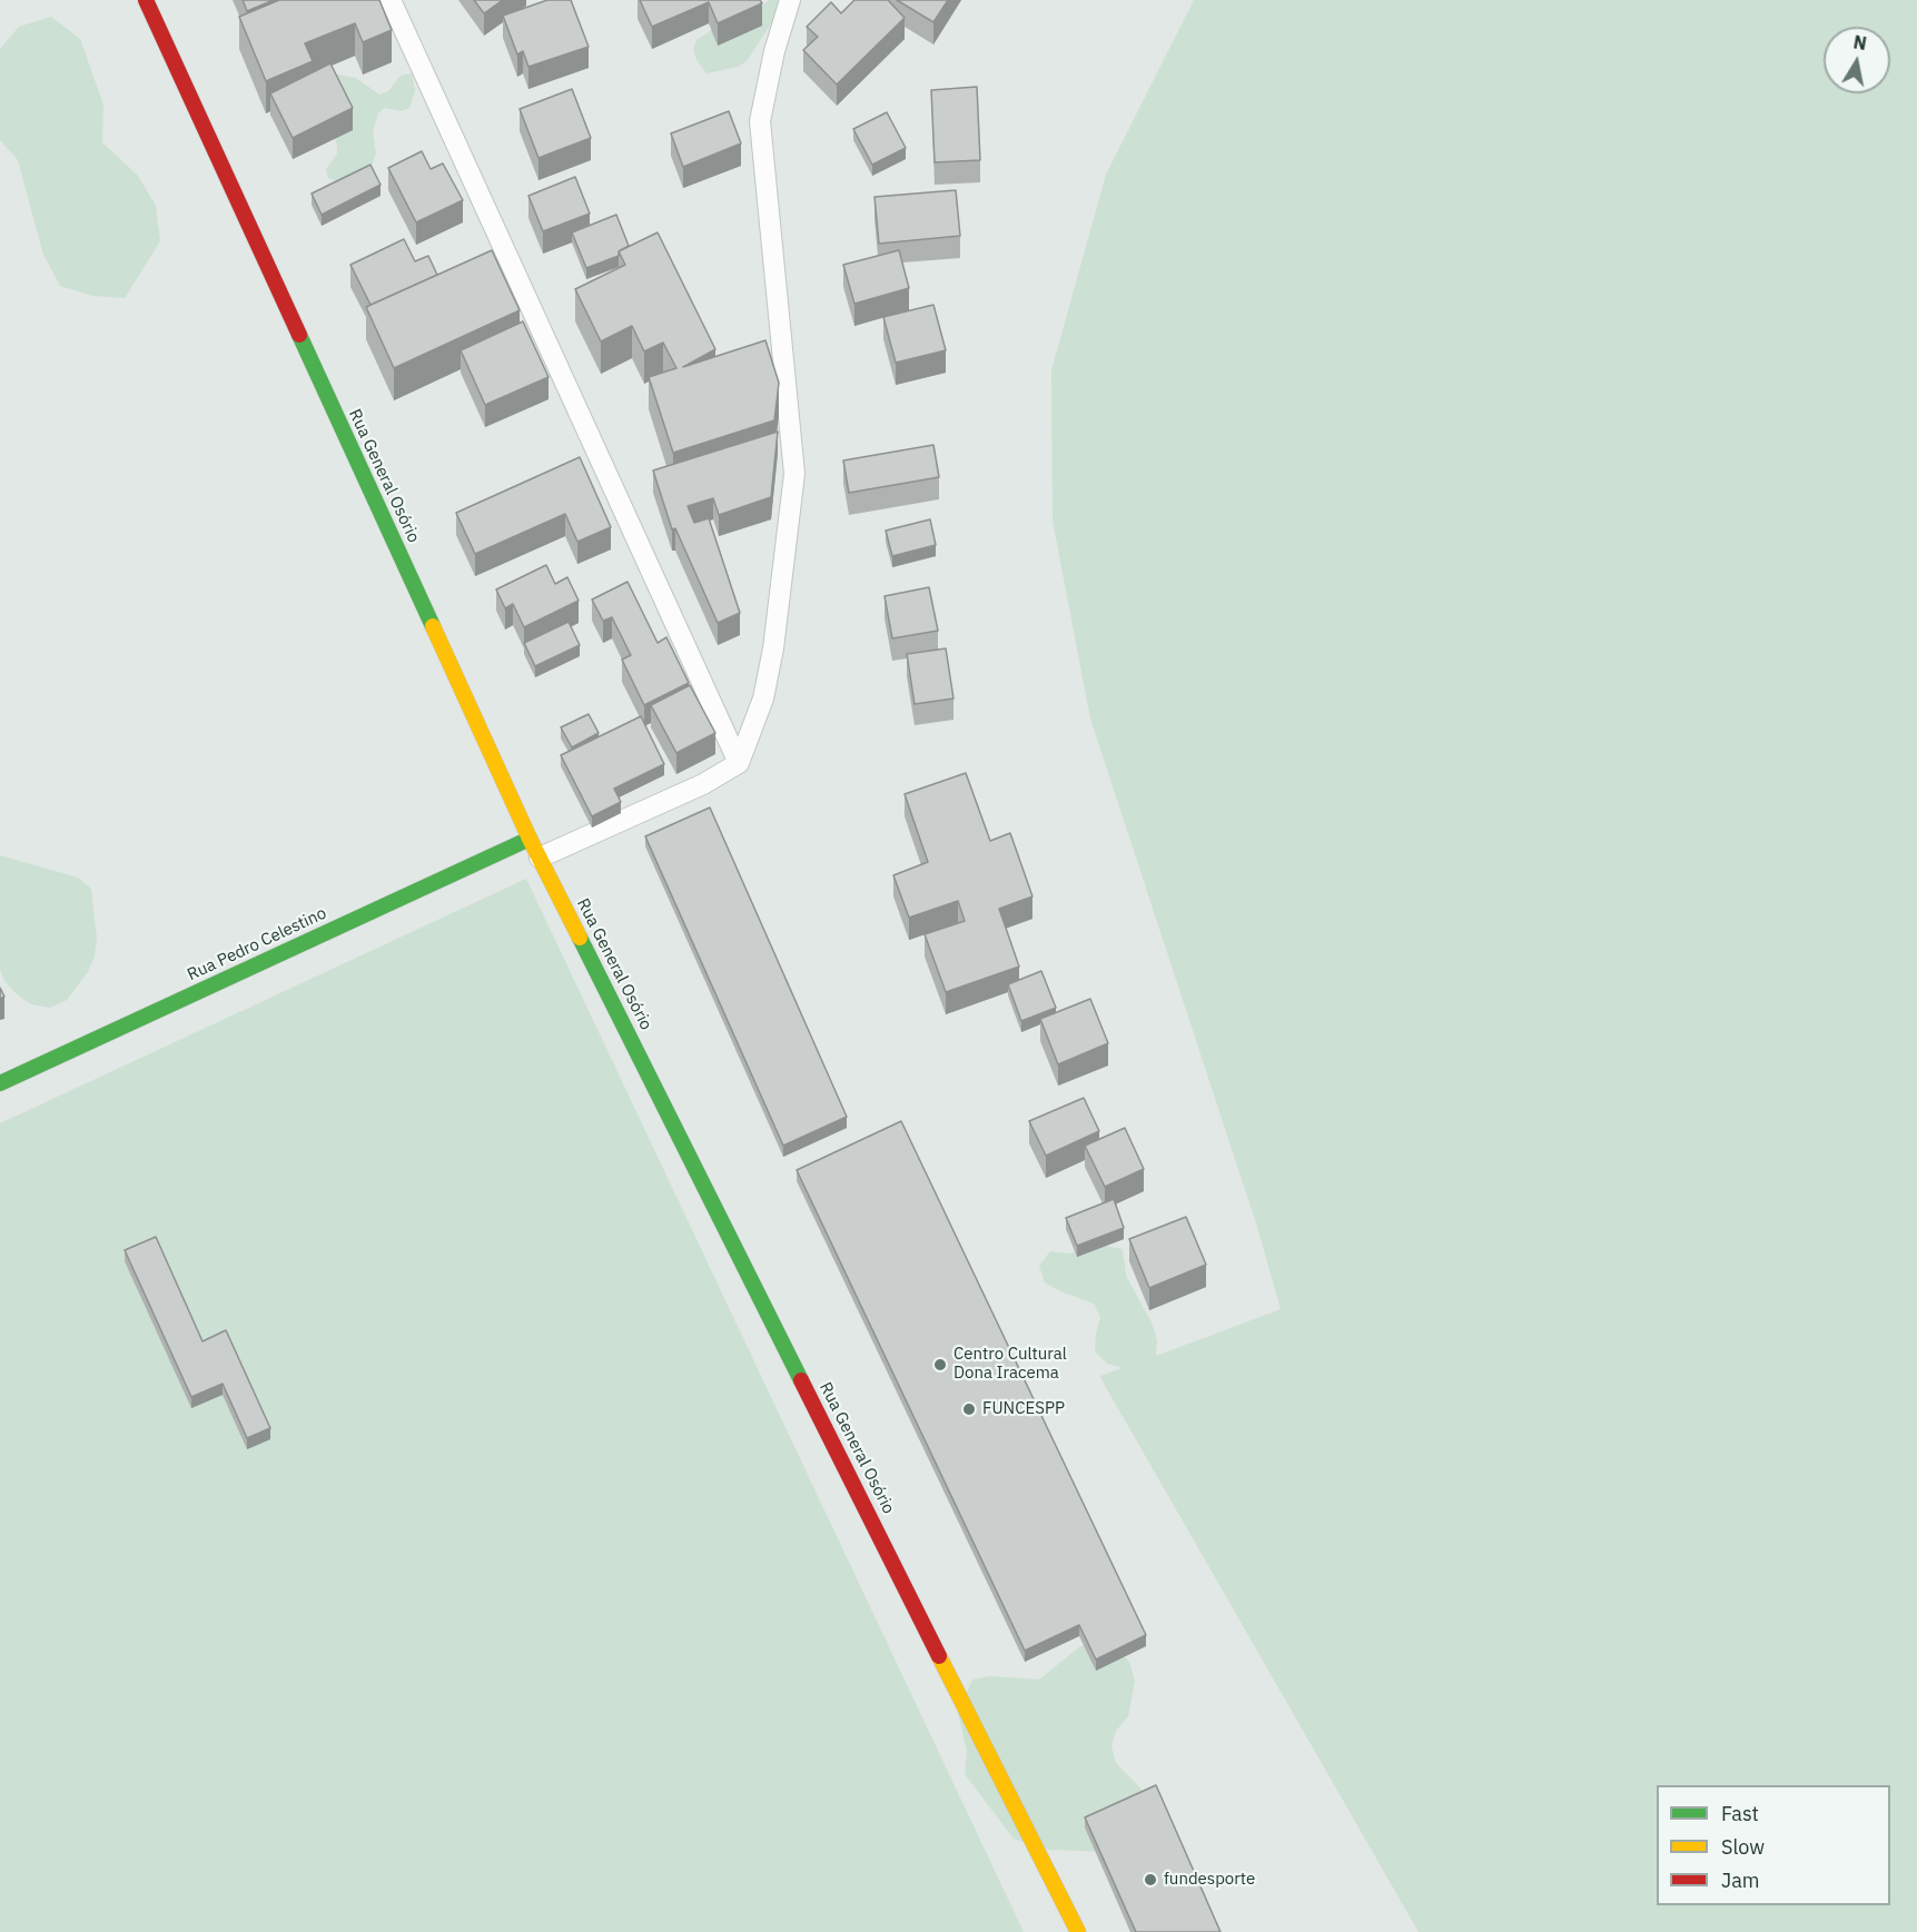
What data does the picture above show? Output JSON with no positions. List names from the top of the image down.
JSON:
{
  "streets": {
    "street": ["Rua General Osório", "Rua Pedro Celestino"]
  },
  "crossings": [
    ["Rua General Osório", "Rua Pedro Celestino"]
  ],
  "places": ["Centro Cultural Dona Iracema", "FUNCESPP", "fundesporte"],
  "legend": ["Fast", "Slow", "Jam"],
  "north": "top"
}
